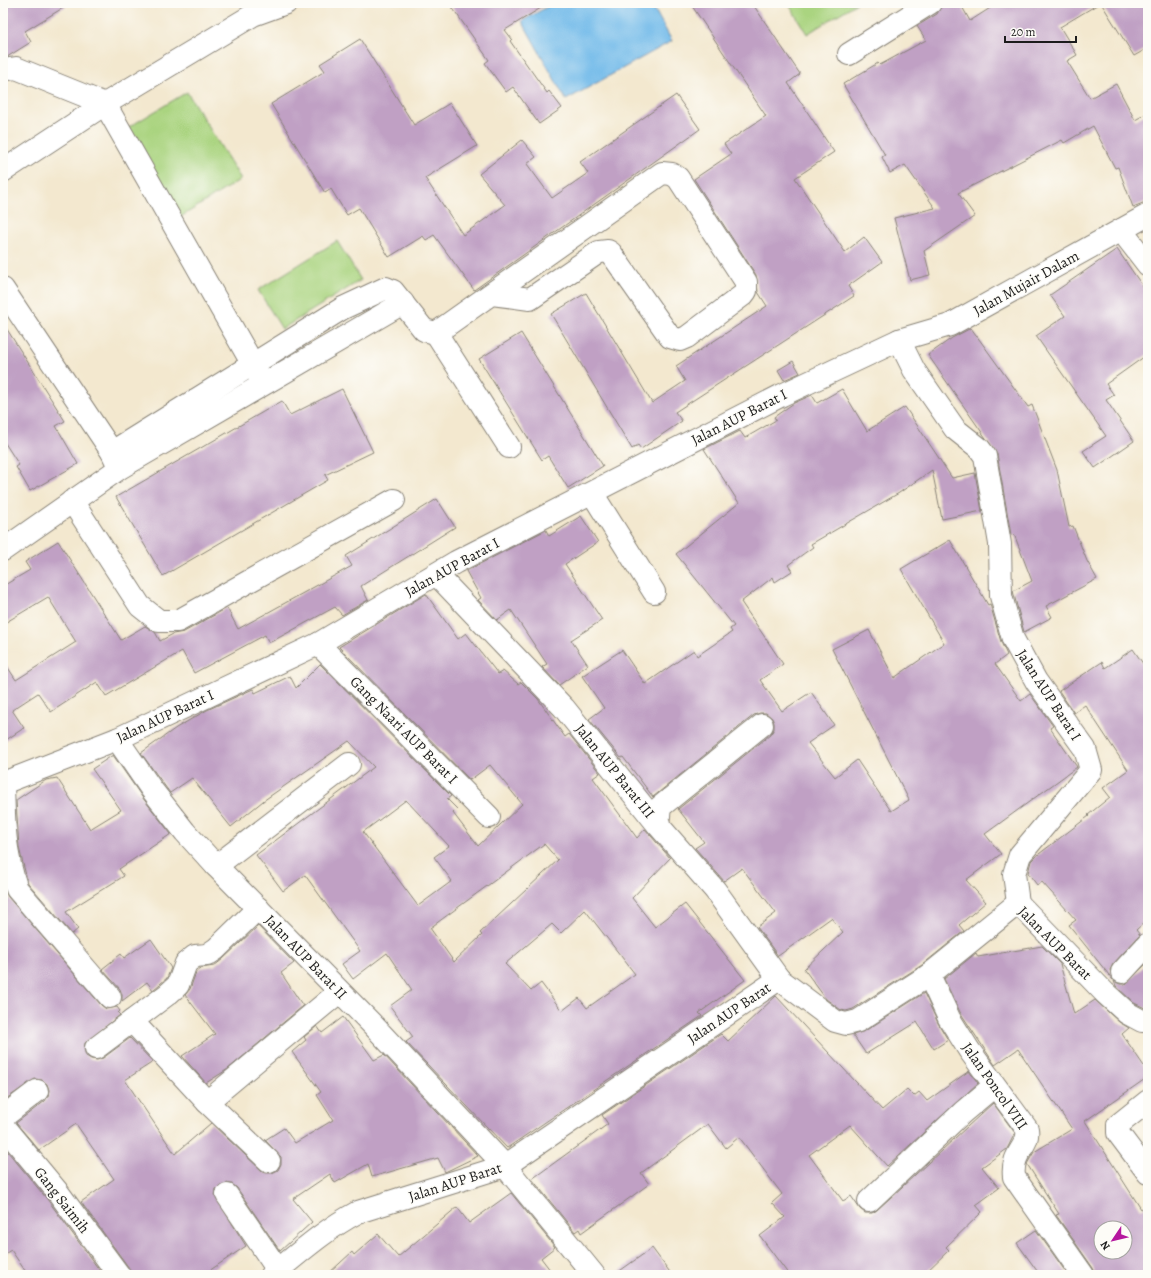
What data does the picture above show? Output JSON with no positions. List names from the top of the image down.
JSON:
{
  "streets": {
    "street": [
      "Jalan Mujair Dalam",
      "Jalan AUP Barat I",
      "Gang Naari AUP Barat I",
      "Jalan AUP Barat III",
      "Jalan AUP Barat",
      "Jalan AUP Barat II",
      "Jalan Poncol VIII",
      "Gang Saimih"
    ]
  },
  "crossings": [
    ["Jalan Mujair Dalam", "Jalan AUP Barat I"],
    ["Jalan AUP Barat I", "Gang Naari AUP Barat I"],
    ["Jalan AUP Barat I", "Jalan AUP Barat III"],
    ["Jalan AUP Barat I", "Jalan AUP Barat"],
    ["Jalan AUP Barat I", "Jalan AUP Barat II"],
    ["Jalan AUP Barat III", "Jalan AUP Barat"],
    ["Jalan AUP Barat", "Jalan AUP Barat II"],
    ["Jalan AUP Barat", "Jalan Poncol VIII"]
  ],
  "scale_bar": "20 m",
  "north": "bottom left"
}
